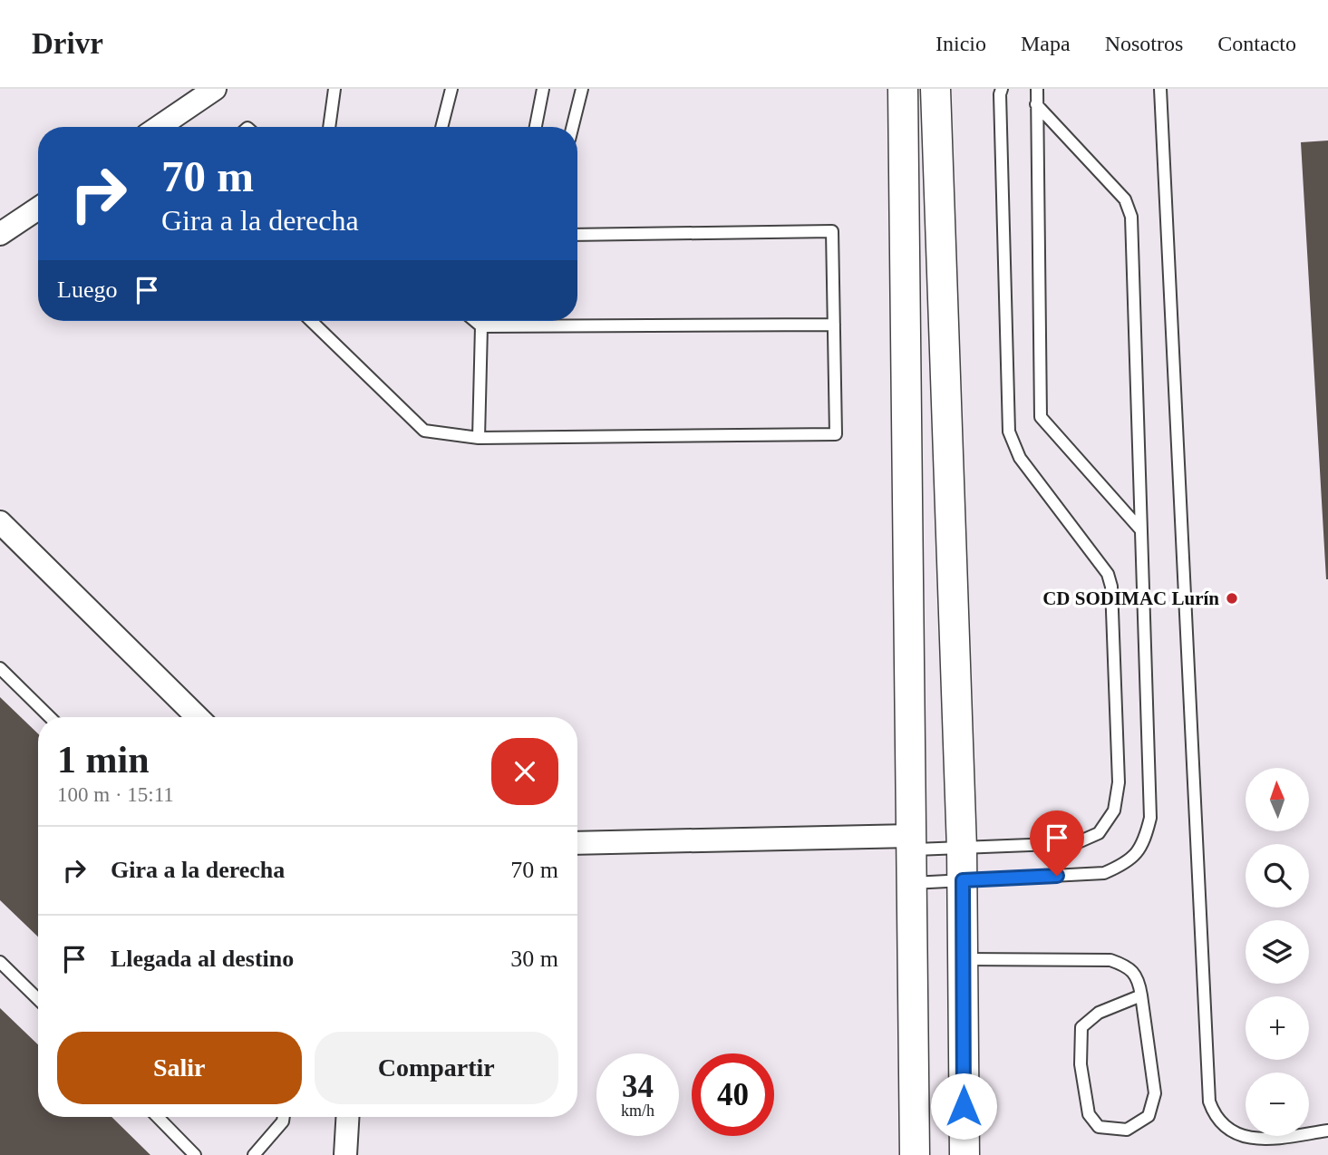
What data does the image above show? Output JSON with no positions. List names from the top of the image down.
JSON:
{
  "places": ["CD SODIMAC Lurín"],
  "north": "top",
  "page": {
    "header": "Drivr",
    "nav": [
      "Inicio",
      "Mapa",
      "Nosotros",
      "Contacto"
    ],
    "turn": ["70 m", "Gira a la derecha"],
    "then": "Luego",
    "heading": ["1 min", "100 m · 15:11"],
    "map_buttons": ["+", "−"],
    "list": [
      {
        "name": "Gira a la derecha",
        "value": "70 m"
      },
      {
        "name": "Llegada al destino",
        "value": "30 m"
      }
    ],
    "buttons": ["Salir", "Compartir"],
    "speed": "34 km/h",
    "limit": "40"
  }
}
